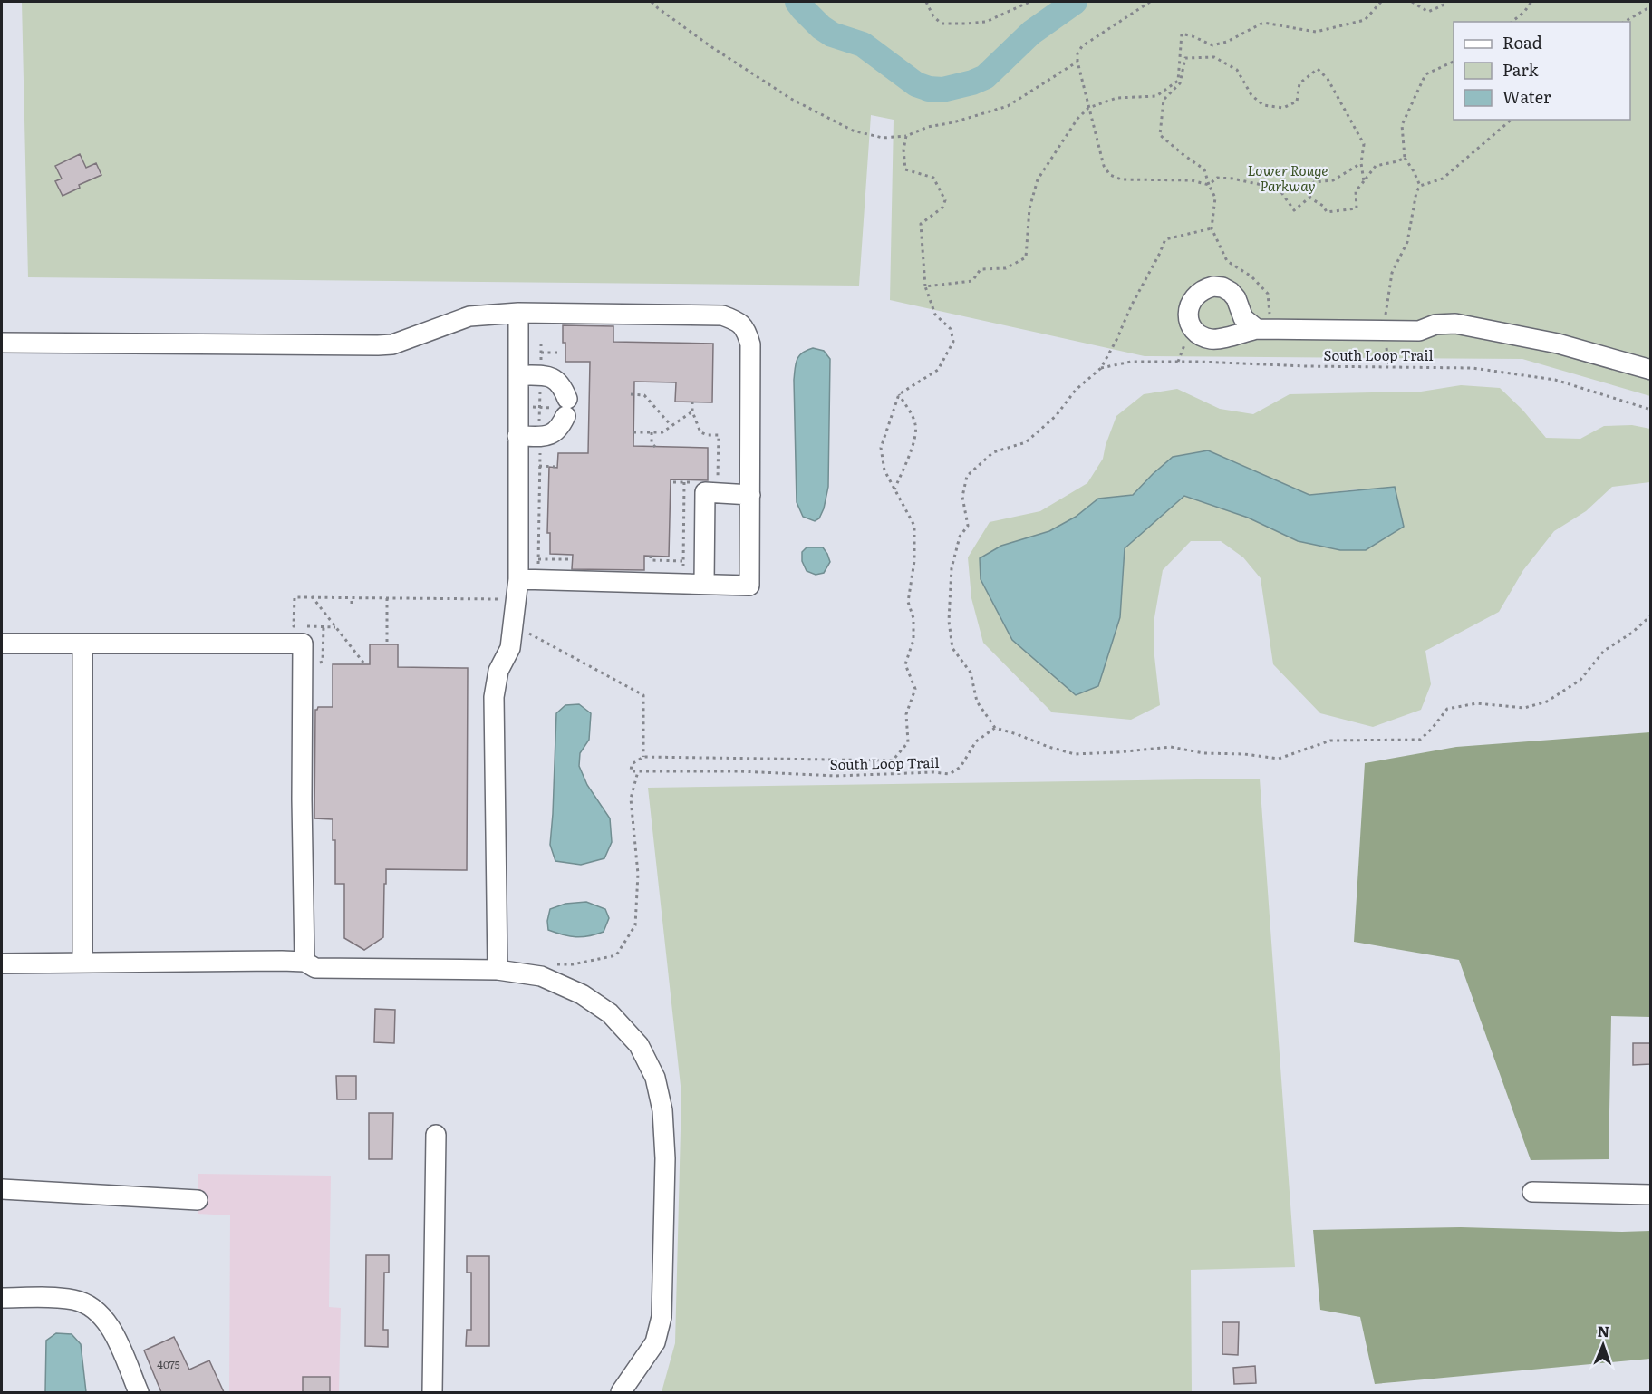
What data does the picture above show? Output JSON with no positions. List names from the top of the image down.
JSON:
{
  "streets": {
    "path": ["South Loop Trail"]
  },
  "parks": ["Lower Rouge Parkway"],
  "house_numbers": ["4075"],
  "legend": ["Road", "Park", "Water"],
  "north": "top"
}
